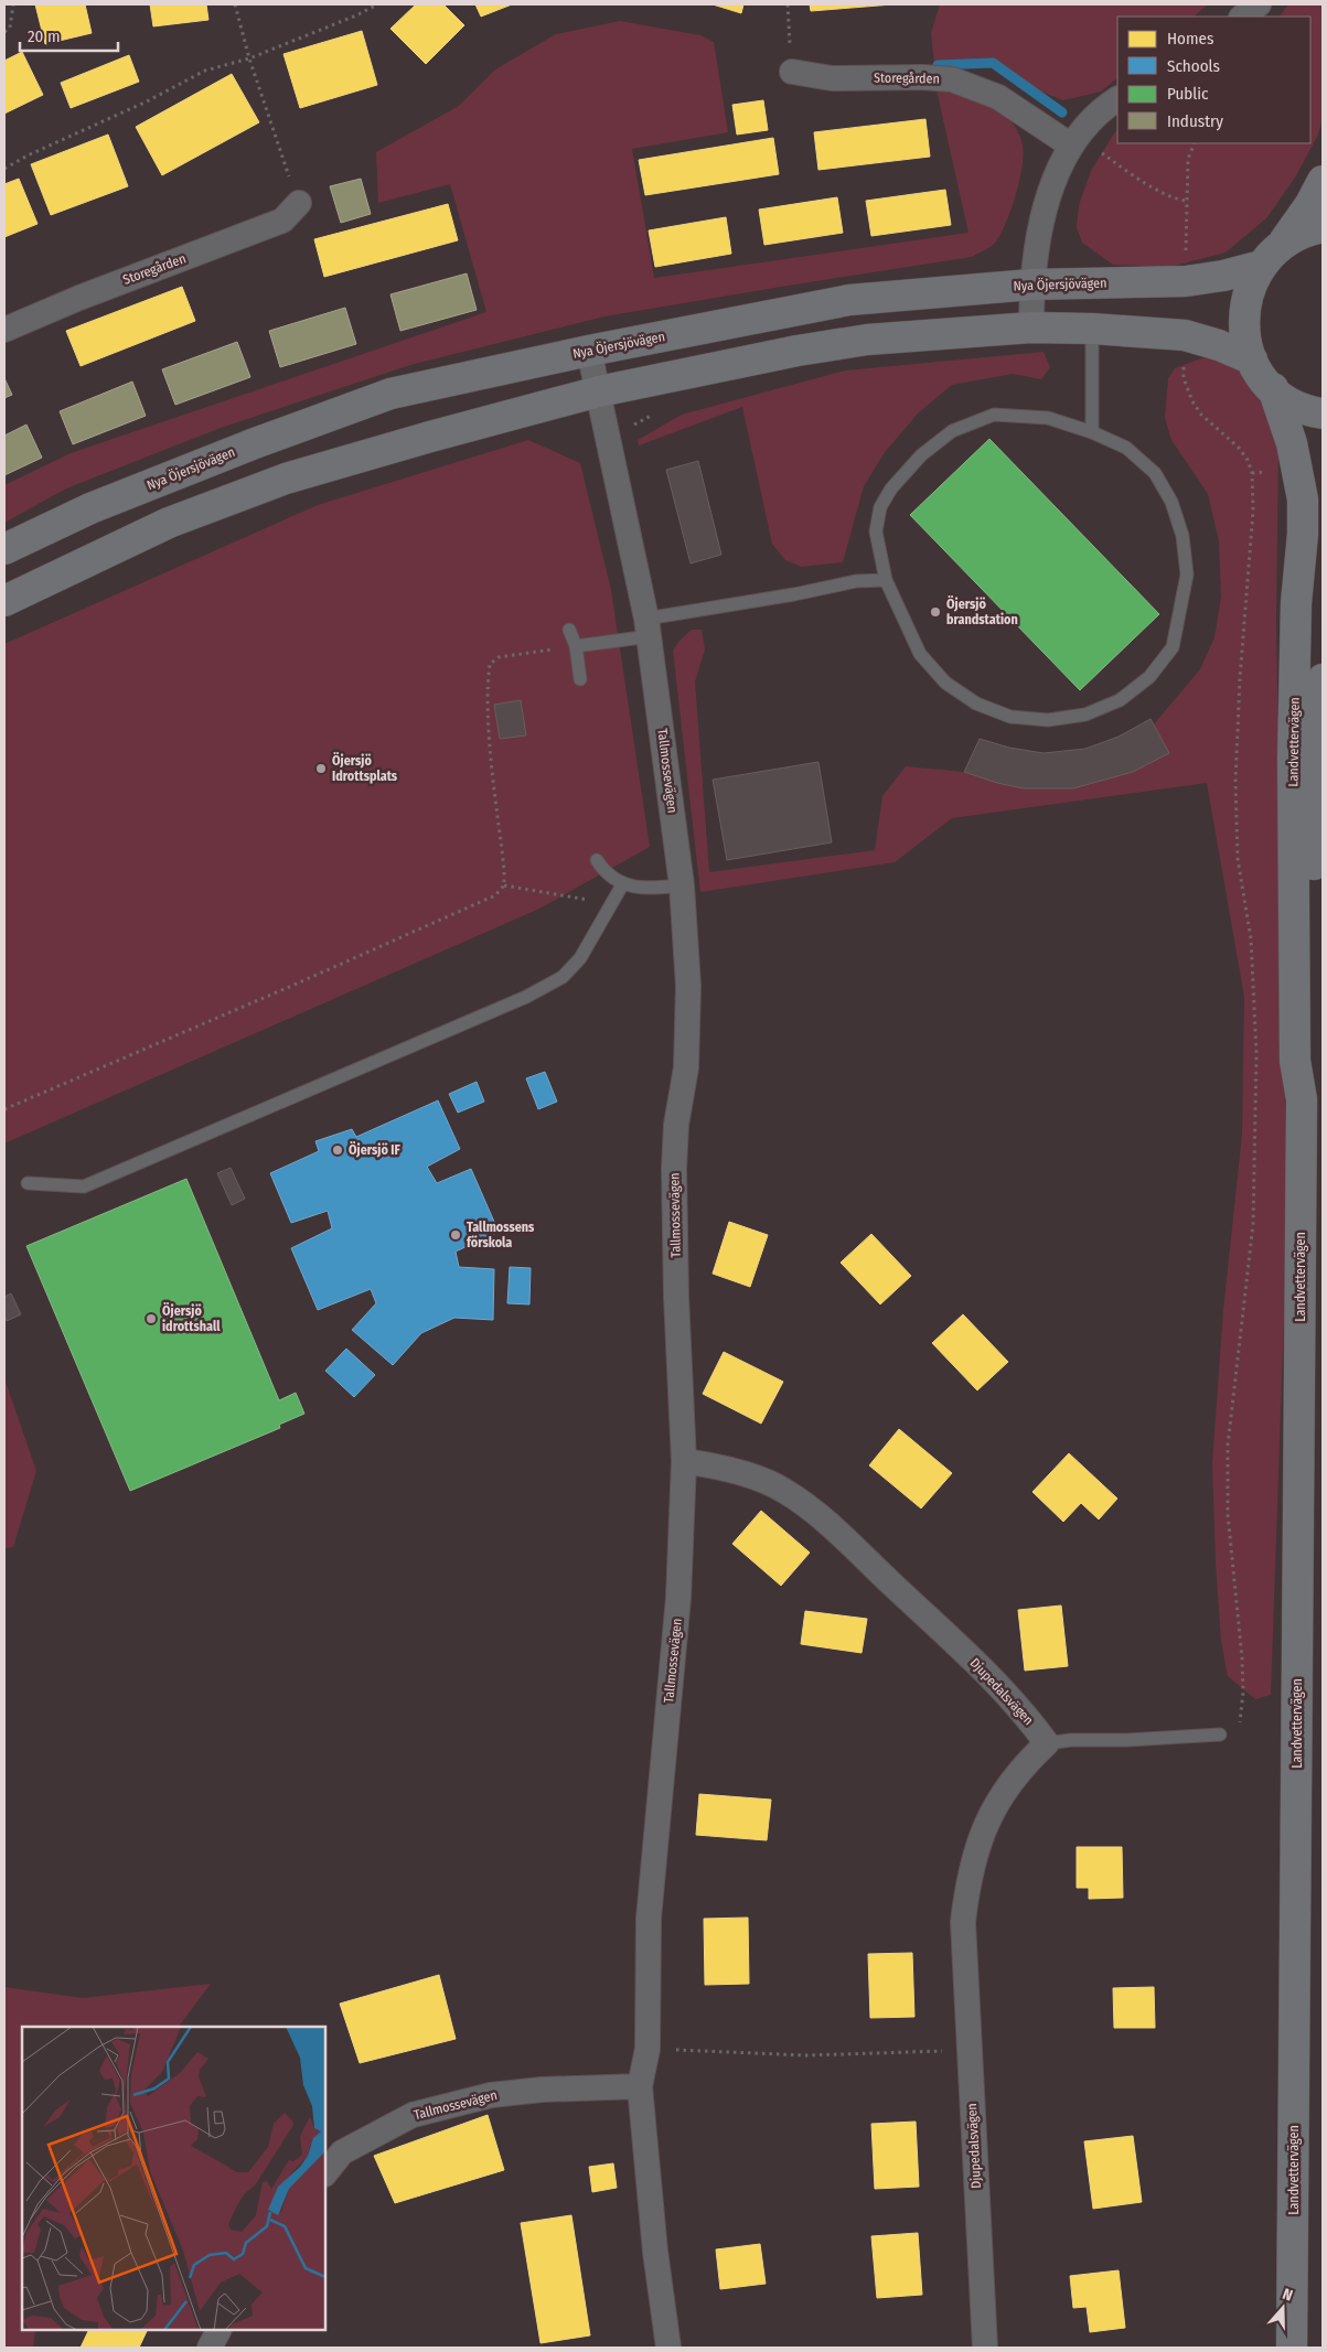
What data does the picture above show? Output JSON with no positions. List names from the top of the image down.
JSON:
{
  "streets": {
    "street": [
      "Storegården",
      "Nya Öjersjövägen",
      "Landvettervägen",
      "Tallmossevägen",
      "Djupedalsvägen"
    ]
  },
  "crossings": [
    ["Nya Öjersjövägen", "Landvettervägen"],
    ["Nya Öjersjövägen", "Tallmossevägen"],
    ["Tallmossevägen", "Djupedalsvägen"]
  ],
  "places": [
    "Öjersjö brandstation",
    "Öjersjö Idrottsplats",
    "Öjersjö IF",
    "Tallmossens förskola",
    "Öjersjö idrottshall"
  ],
  "legend": [
    "Homes",
    "Schools",
    "Public",
    "Industry"
  ],
  "scale_bar": "20 m",
  "north": "top"
}
